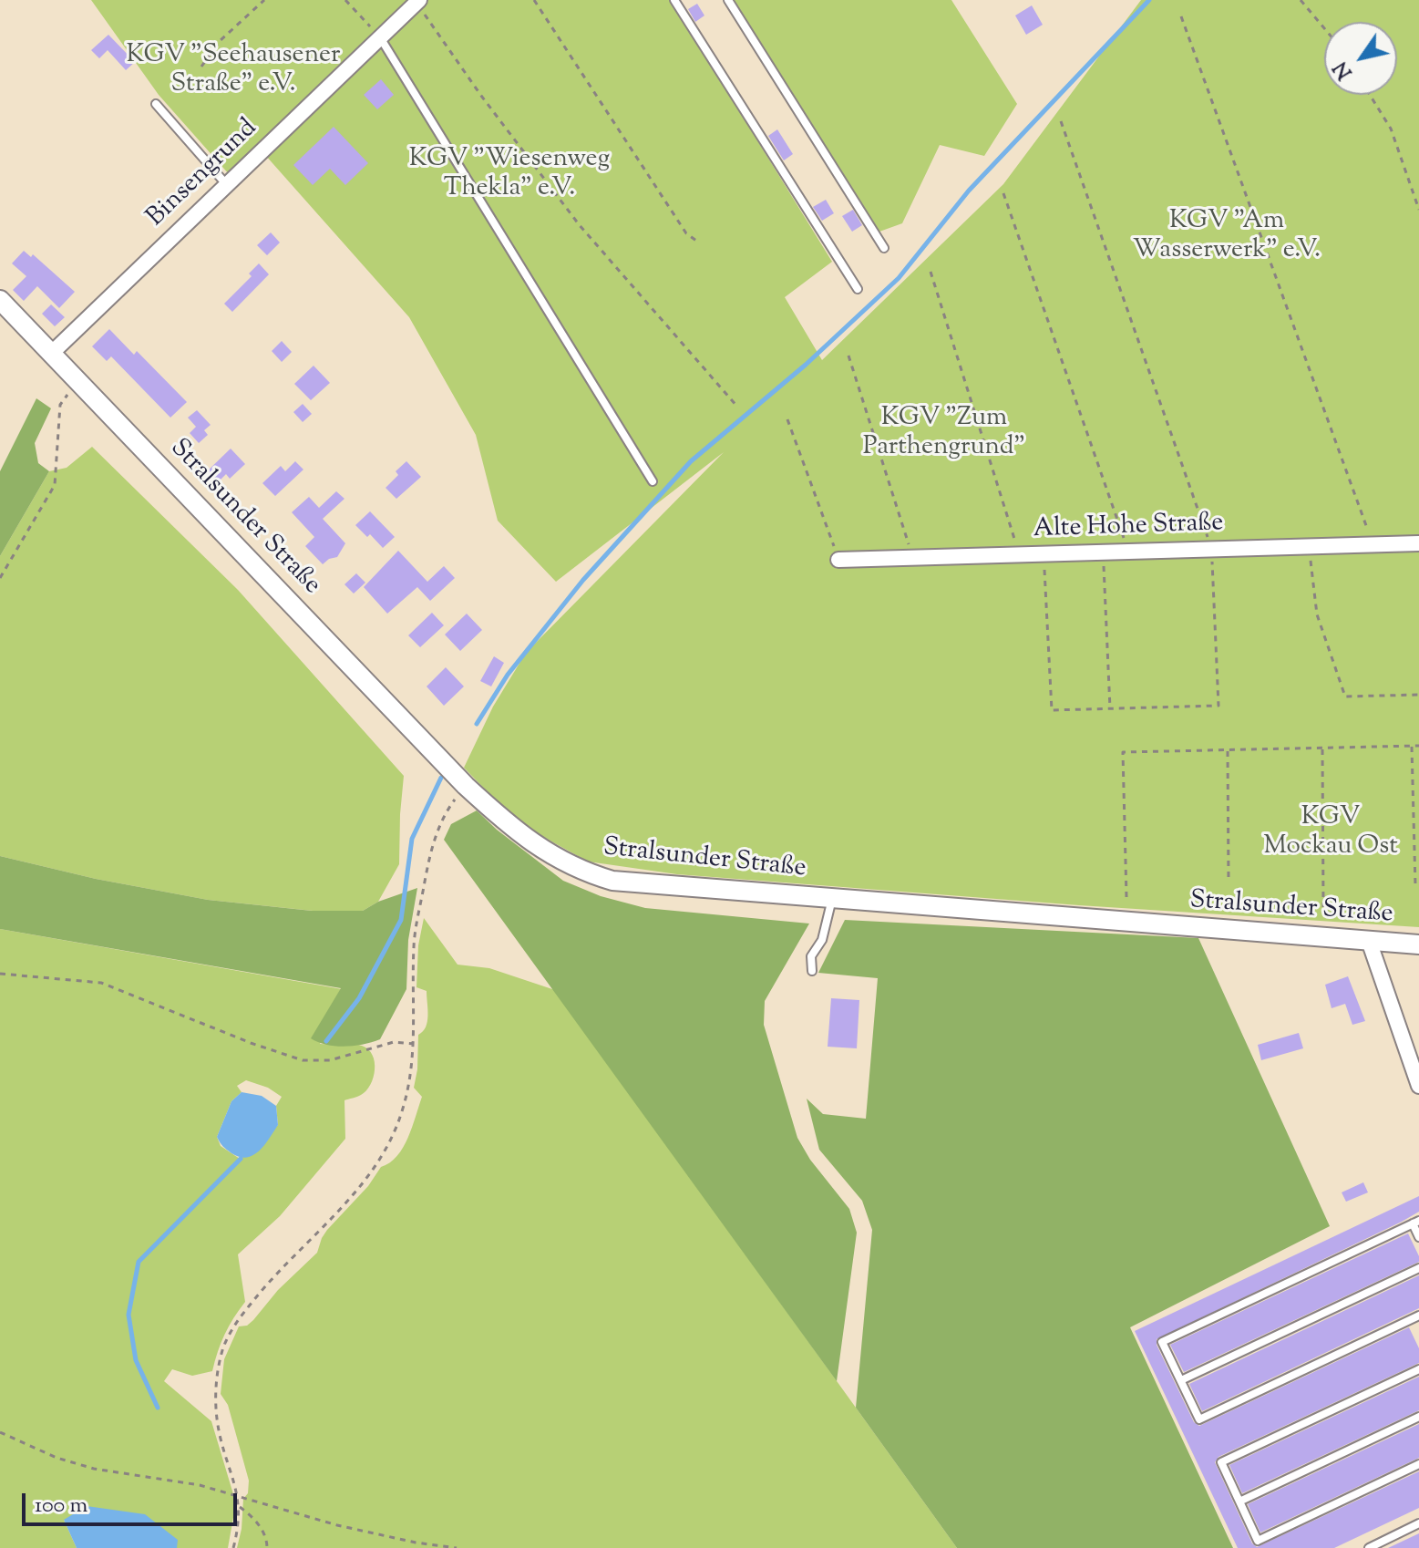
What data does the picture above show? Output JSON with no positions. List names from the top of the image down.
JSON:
{
  "streets": {
    "street": ["Binsengrund", "Stralsunder Straße", "Alte Hohe Straße"]
  },
  "crossings": [
    ["Binsengrund", "Stralsunder Straße"]
  ],
  "parks": [
    "KGV \"Seehausener Straße\" e.V.",
    "KGV \"Wiesenweg Thekla\" e.V.",
    "KGV \"Am Wasserwerk\" e.V.",
    "KGV \"Zum Parthengrund\"",
    "KGV Mockau Ost"
  ],
  "scale_bar": "100 m",
  "north": "bottom left"
}
